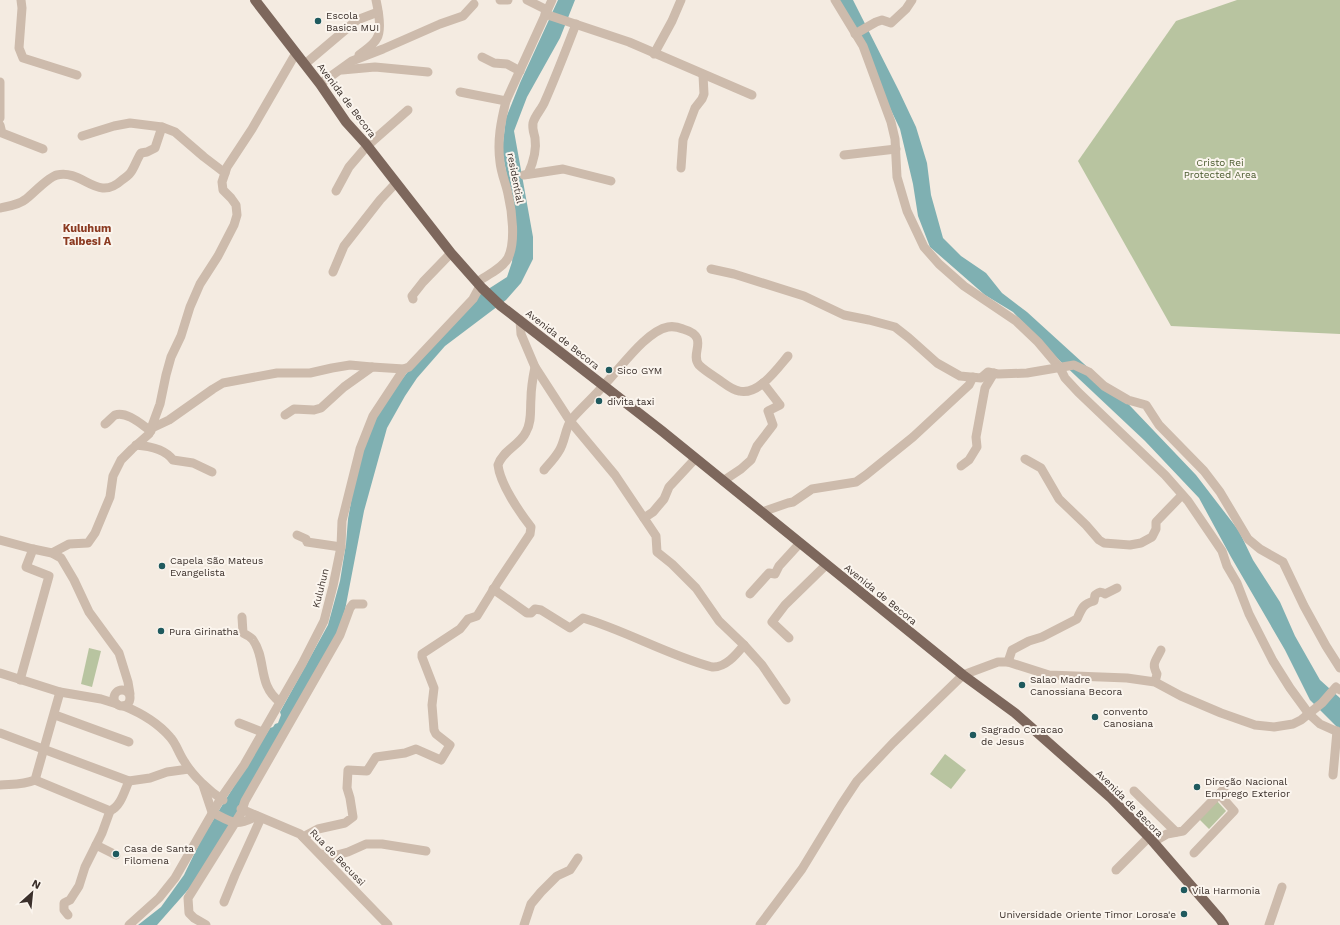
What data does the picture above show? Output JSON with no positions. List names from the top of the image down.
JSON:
{
  "streets": {
    "main road": ["Avenida de Becora"],
    "street": ["residential", "Kuluhun", "Rua de Becussi"]
  },
  "crossings": [
    ["Avenida de Becora", "residential"],
    ["Avenida de Becora", "Kuluhun"],
    ["residential", "Kuluhun"]
  ],
  "districts": ["Kuluhum Taibesi A"],
  "parks": ["Cristo Rei Protected Area"],
  "places": [
    "Escola Basica MUI",
    "Sico GYM",
    "divita taxi",
    "Capela São Mateus Evangelista",
    "Pura Girinatha",
    "Salao Madre Canossiana Becora",
    "convento Canosiana",
    "Sagrado Coracao de Jesus",
    "Direção Nacional Emprego Exterior",
    "Casa de Santa Filomena",
    "Vila Harmonia",
    "Universidade Oriente Timor Lorosa'e"
  ],
  "north": "top right"
}
